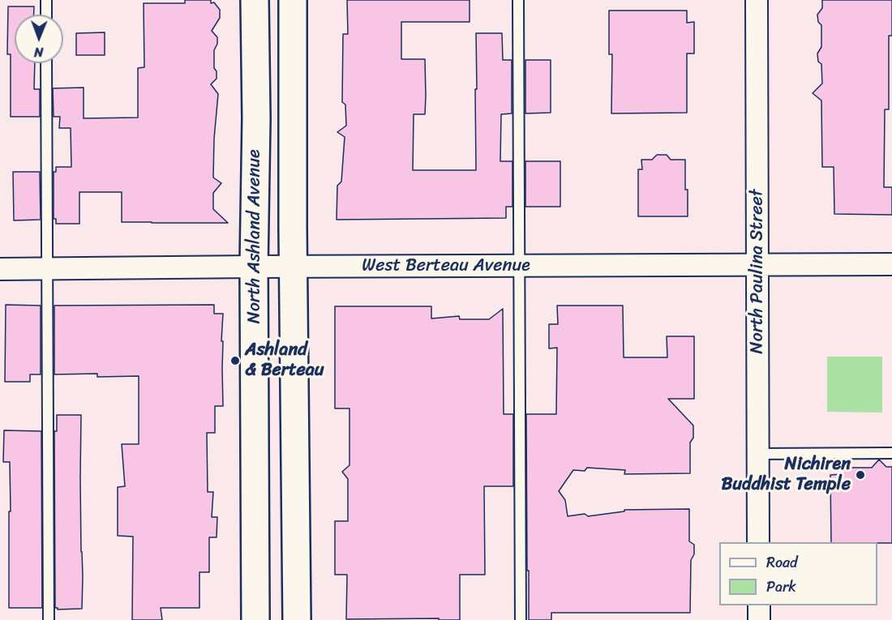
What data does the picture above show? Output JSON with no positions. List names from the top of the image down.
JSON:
{
  "streets": {
    "main road": ["North Ashland Avenue"],
    "street": ["West Berteau Avenue", "North Paulina Street"]
  },
  "crossings": [
    ["North Ashland Avenue", "West Berteau Avenue"],
    ["West Berteau Avenue", "North Paulina Street"]
  ],
  "places": ["Ashland & Berteau", "Nichiren Buddhist Temple"],
  "legend": ["Road", "Park"],
  "north": "bottom"
}
